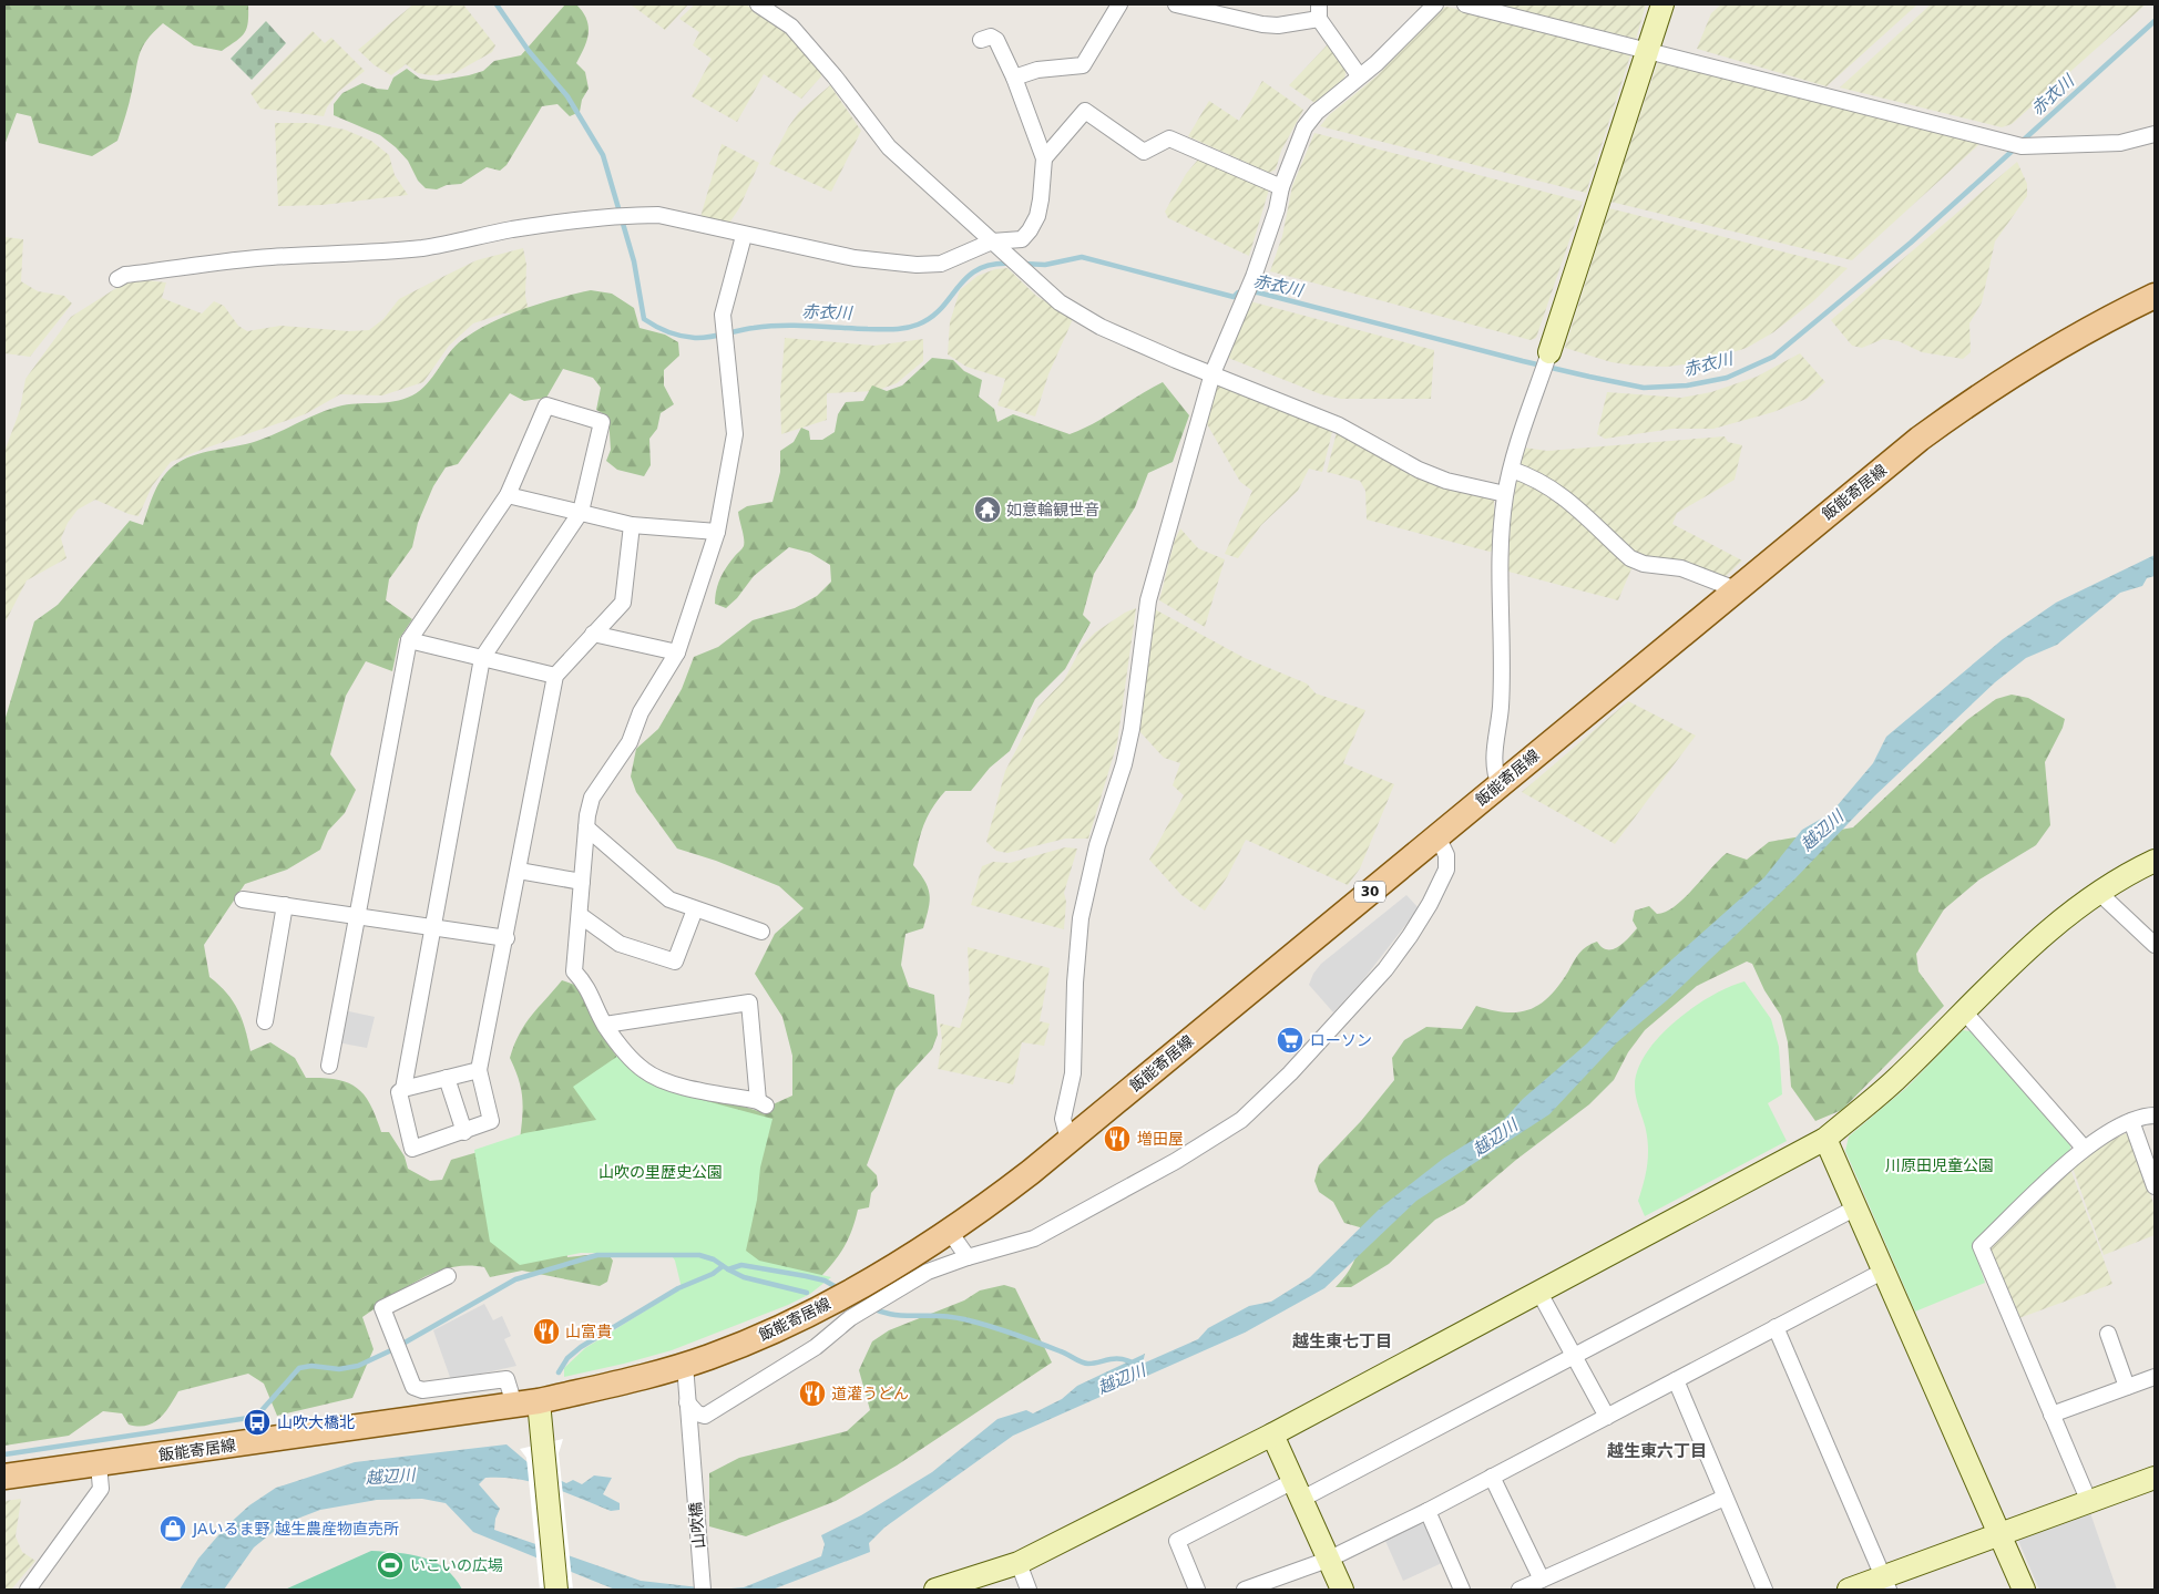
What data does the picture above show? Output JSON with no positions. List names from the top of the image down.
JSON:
{
  "streets": {
    "main road": ["飯能寄居線", "30"],
    "street": ["山吹橋"]
  },
  "crossings": [
    ["飯能寄居線", "山吹橋"]
  ],
  "districts": ["越生東七丁目", "越生東六丁目"],
  "water": ["赤衣川", "越辺川"],
  "parks": ["川原田児童公園", "山吹の里歴史公園"],
  "places": {
    "temple": ["如意輪観世音"],
    "supermarket": ["ローソン"],
    "restaurant": ["増田屋", "山富貴", "道灌うどん"],
    "bus stop": ["山吹大橋北"],
    "shop": ["JAいるま野 越生農産物直売所"],
    "sports": ["いこいの広場"]
  }
}
